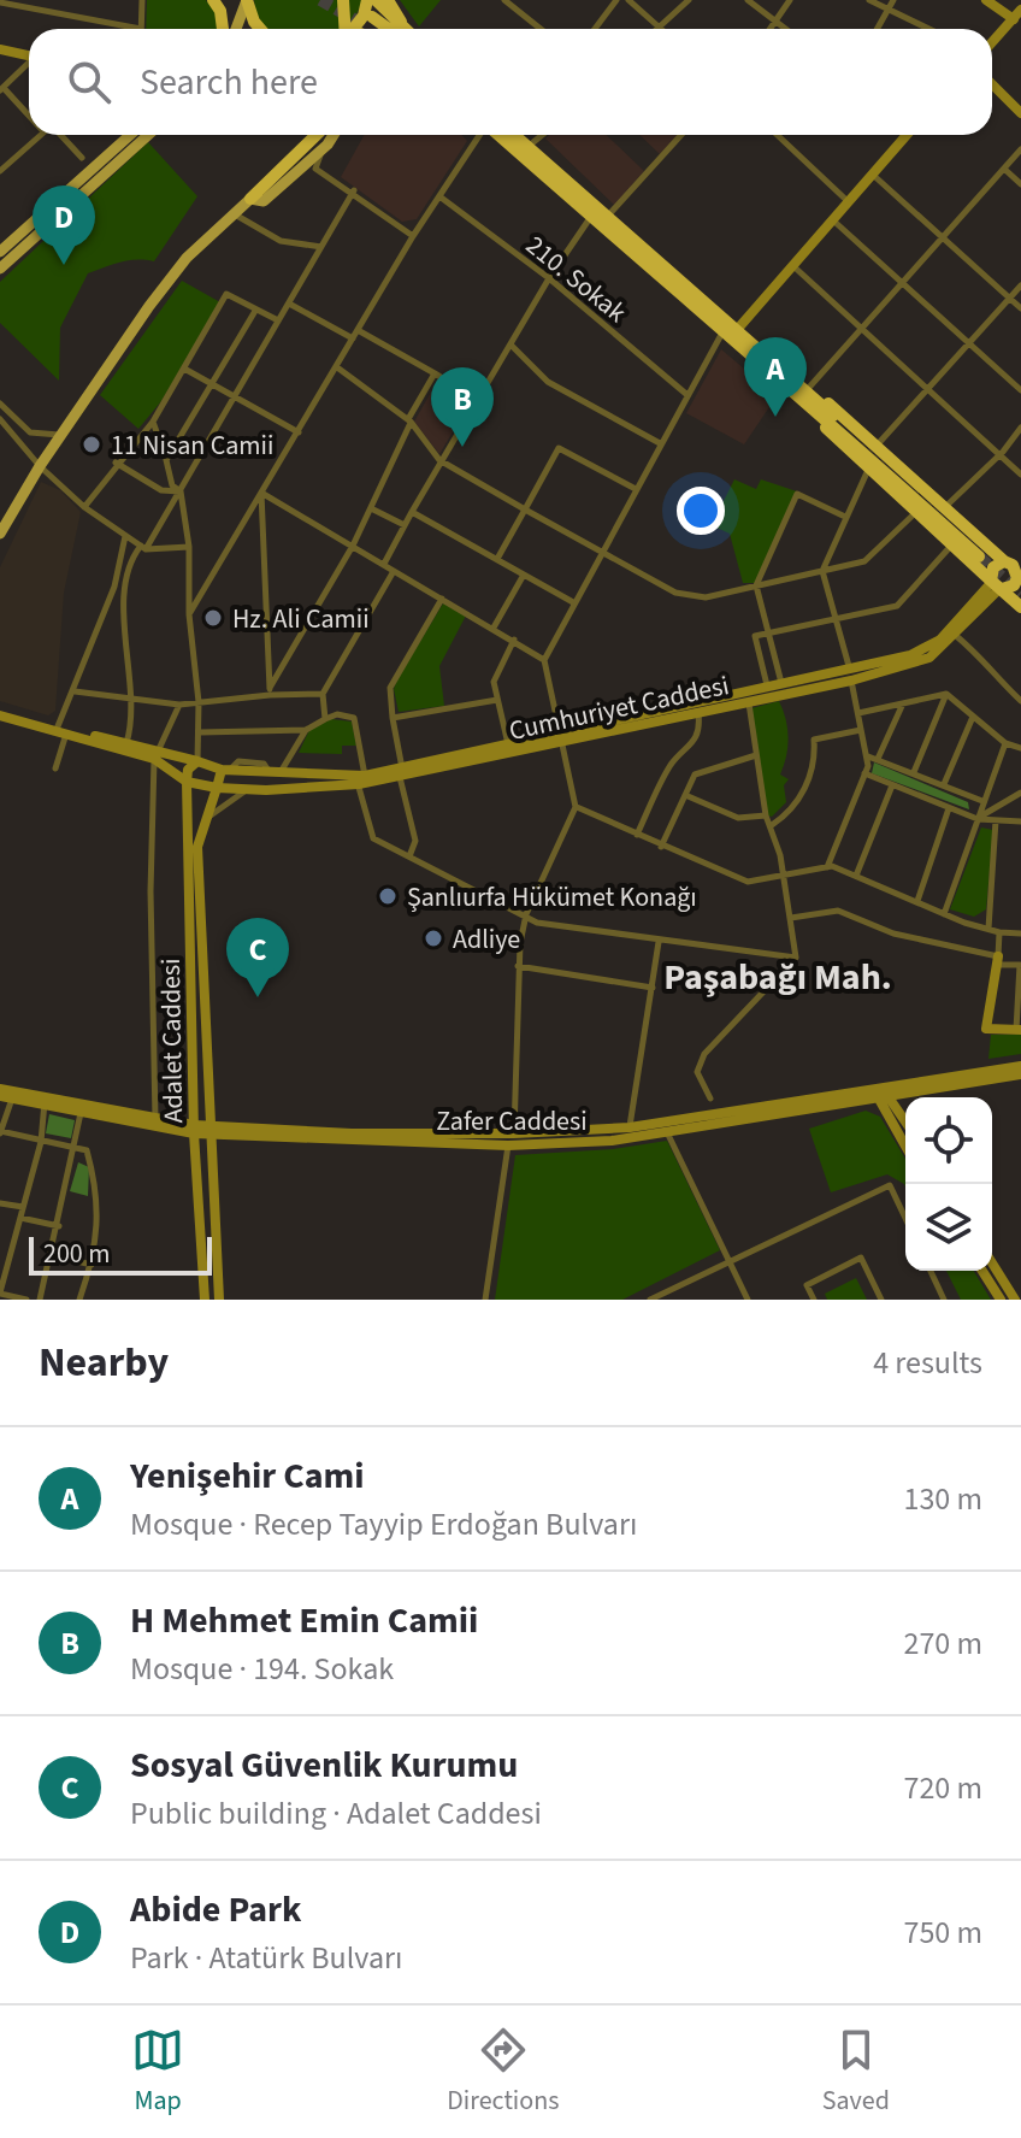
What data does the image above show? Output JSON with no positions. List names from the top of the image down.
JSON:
{
  "streets": {
    "main road": ["Cumhuriyet Caddesi", "Adalet Caddesi", "Zafer Caddesi"],
    "street": ["210. Sokak"]
  },
  "crossings": [
    ["Cumhuriyet Caddesi", "Adalet Caddesi"],
    ["Adalet Caddesi", "Zafer Caddesi"]
  ],
  "districts": ["Paşabağı Mah."],
  "places": [
    "11 Nisan Camii",
    "Hz. Ali Camii",
    "Şanlıurfa Hükümet Konağı",
    "Adliye"
  ],
  "scale_bar": "200 m",
  "page": {
    "search": "Search here",
    "pins": [
      "D",
      "A",
      "B",
      "C"
    ],
    "scale": "200 m",
    "heading": ["Nearby", "4 results"],
    "list": [
      {
        "mark": "A",
        "name": "Yenişehir Cami",
        "note": "Mosque · Recep Tayyip Erdoğan Bulvarı",
        "value": "130 m"
      },
      {
        "mark": "B",
        "name": "H Mehmet Emin Camii",
        "note": "Mosque · 194. Sokak",
        "value": "270 m"
      },
      {
        "mark": "C",
        "name": "Sosyal Güvenlik Kurumu",
        "note": "Public building · Adalet Caddesi",
        "value": "720 m"
      },
      {
        "mark": "D",
        "name": "Abide Park",
        "note": "Park · Atatürk Bulvarı",
        "value": "750 m"
      }
    ],
    "nav": ["Map", "Directions", "Saved"]
  }
}
